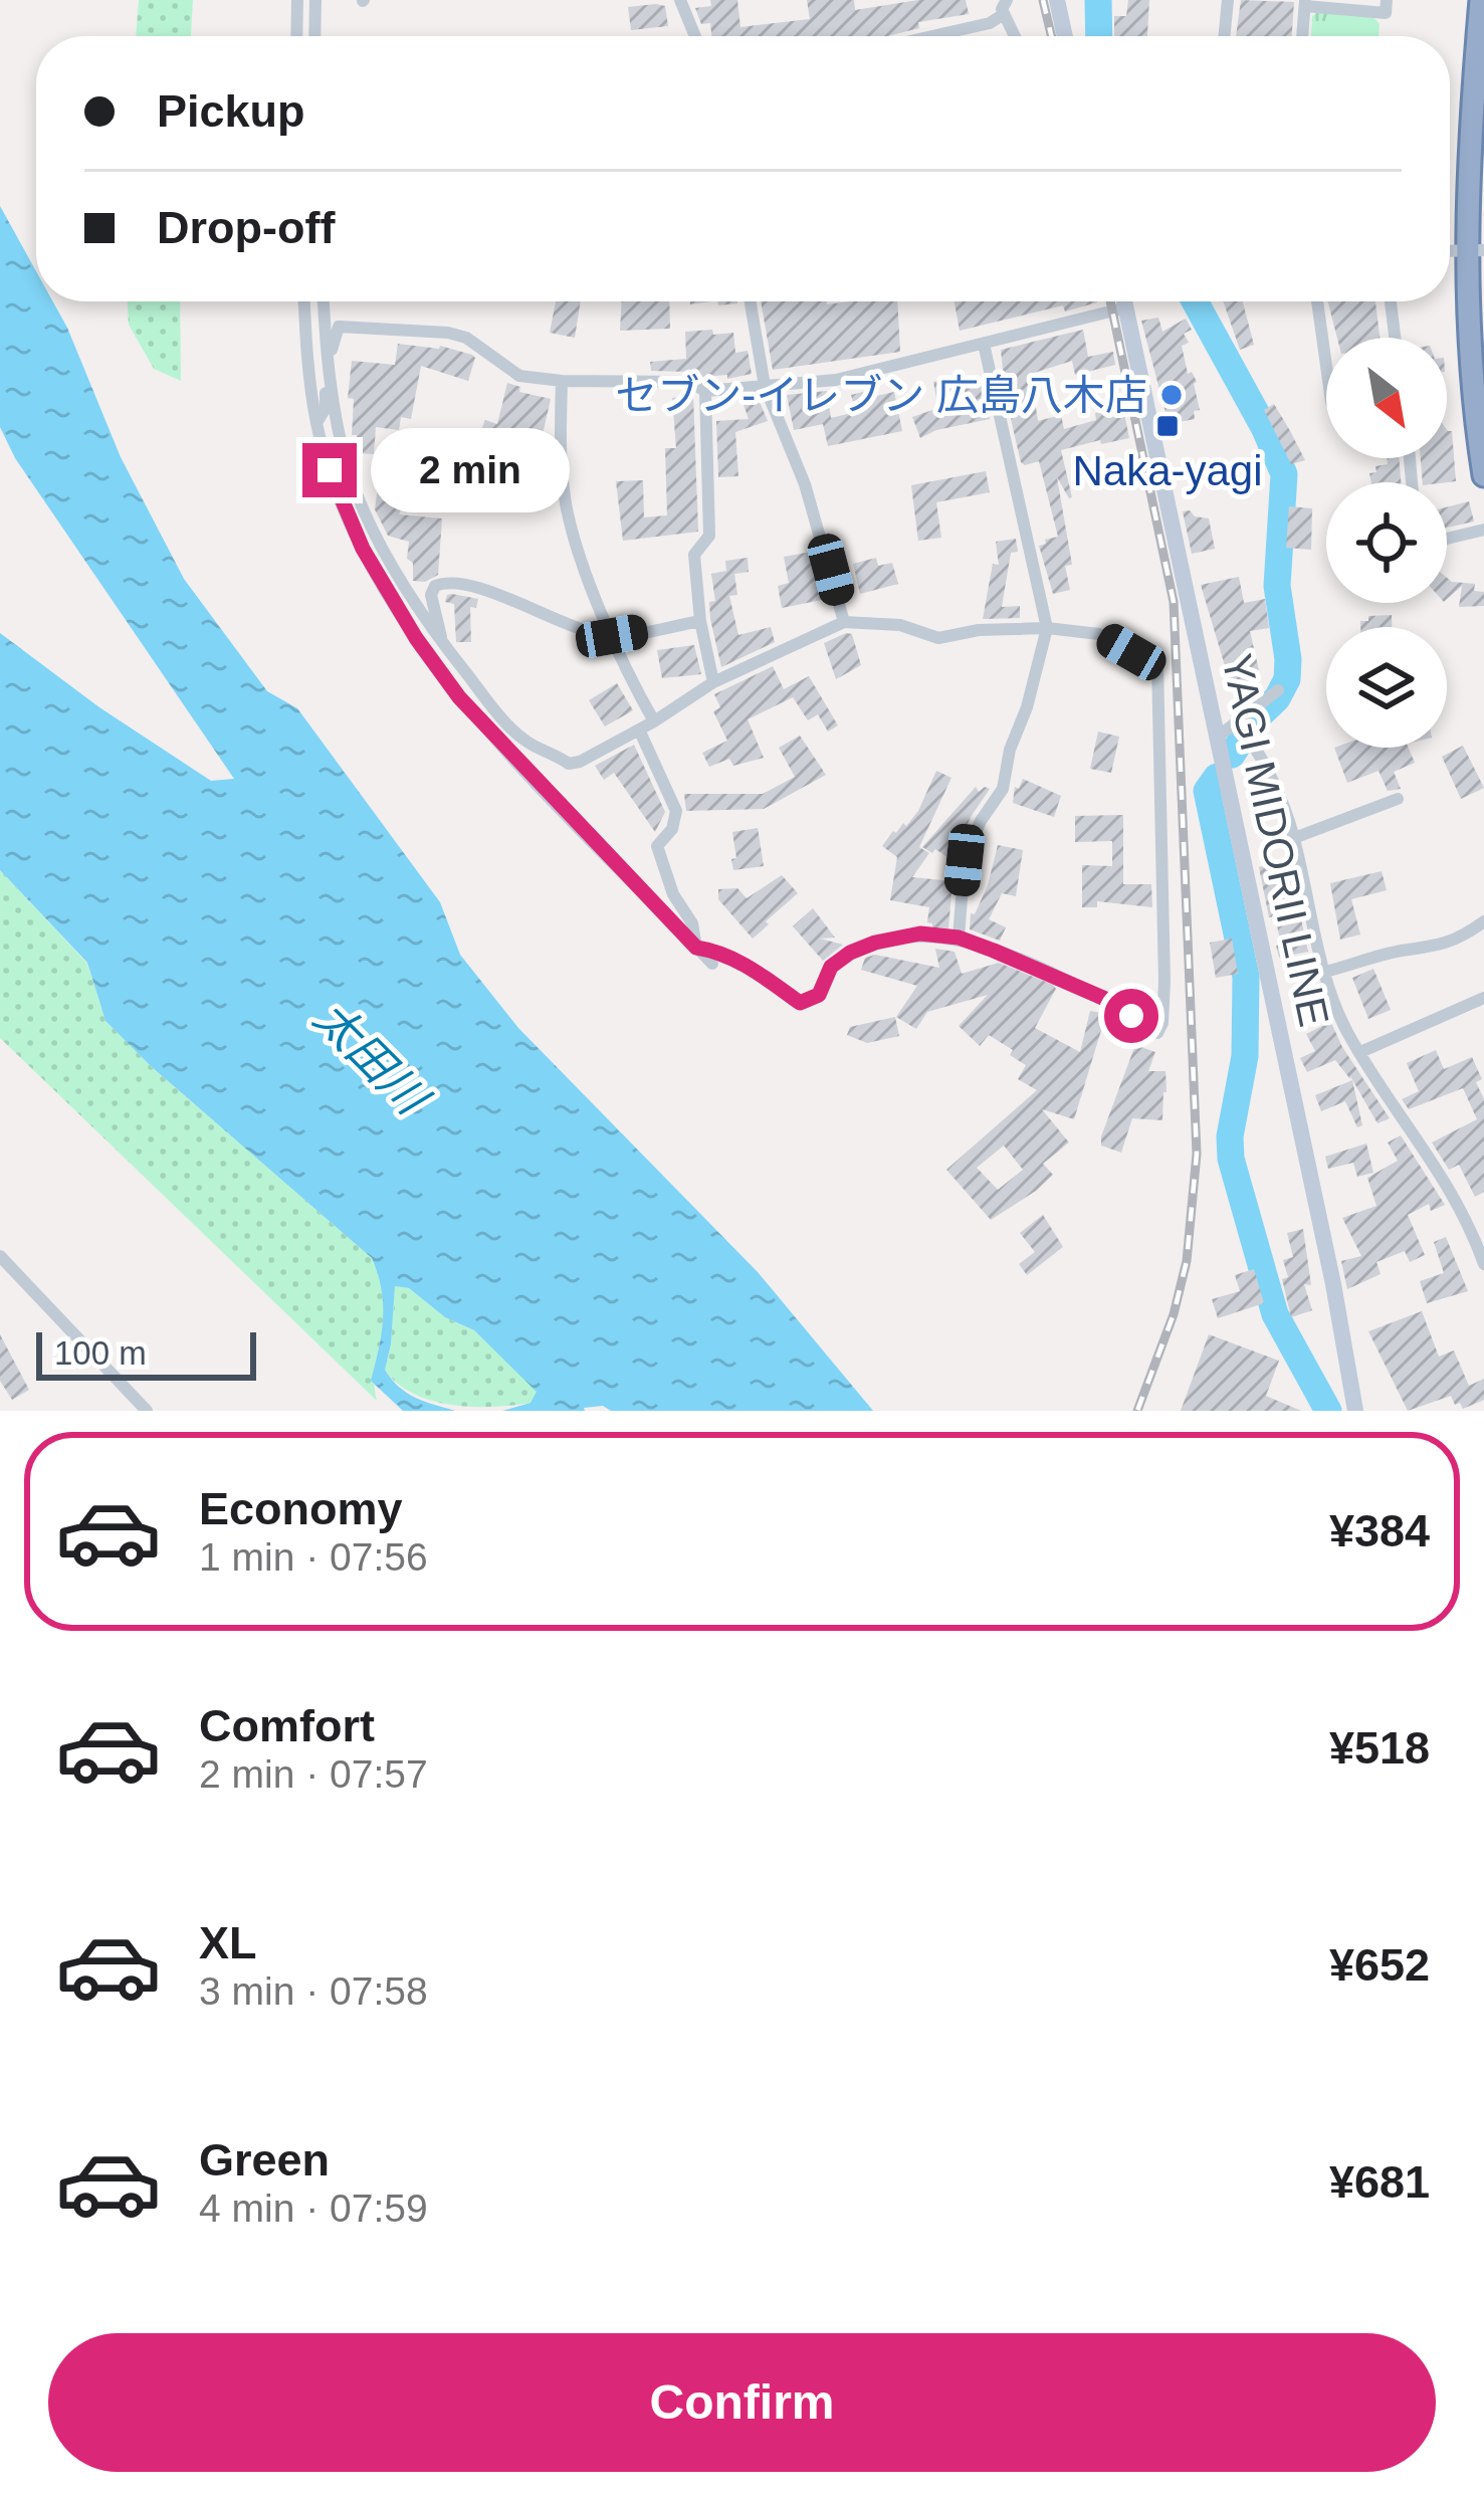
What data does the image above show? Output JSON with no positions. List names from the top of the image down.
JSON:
{
  "streets": {
    "main road": ["YAGI MIDORII LINE"]
  },
  "water": ["太田川"],
  "places": {
    "other": ["セブン-イレブン 広島八木店"],
    "transit": ["Naka-yagi"]
  },
  "scale_bar": "100 m",
  "north": "bottom right",
  "page": {
    "banner": ["Pickup", "Drop-off"],
    "bubble": "2 min",
    "scale": "100 m",
    "list": [
      {
        "name": "Economy",
        "note": "1 min · 07:56",
        "value": "¥384"
      },
      {
        "name": "Comfort",
        "note": "2 min · 07:57",
        "value": "¥518"
      },
      {
        "name": "XL",
        "note": "3 min · 07:58",
        "value": "¥652"
      },
      {
        "name": "Green",
        "note": "4 min · 07:59",
        "value": "¥681"
      }
    ],
    "buttons": "Confirm"
  }
}
